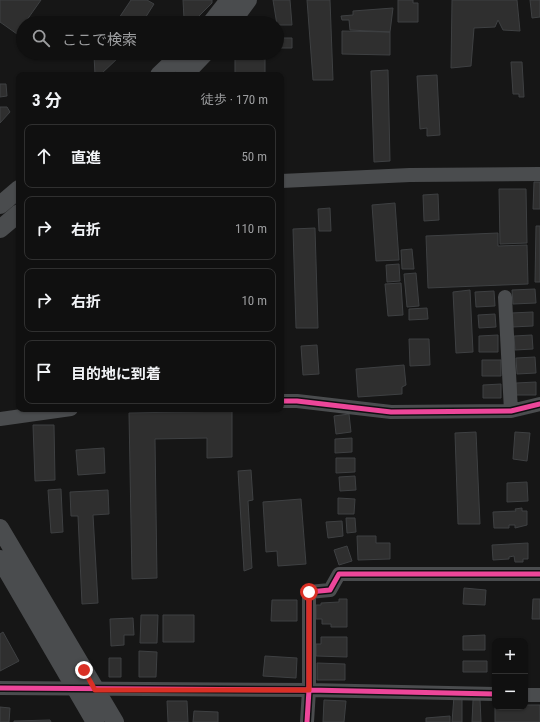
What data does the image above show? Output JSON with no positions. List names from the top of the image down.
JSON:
{
  "page": {
    "search": "ここで検索",
    "heading": ["3 分", "徒歩 · 170 m"],
    "list": [
      ["直進", "50 m"],
      ["右折", "110 m"],
      ["右折", "10 m"],
      "目的地に到着"
    ],
    "map_buttons": ["+", "−"]
  }
}
